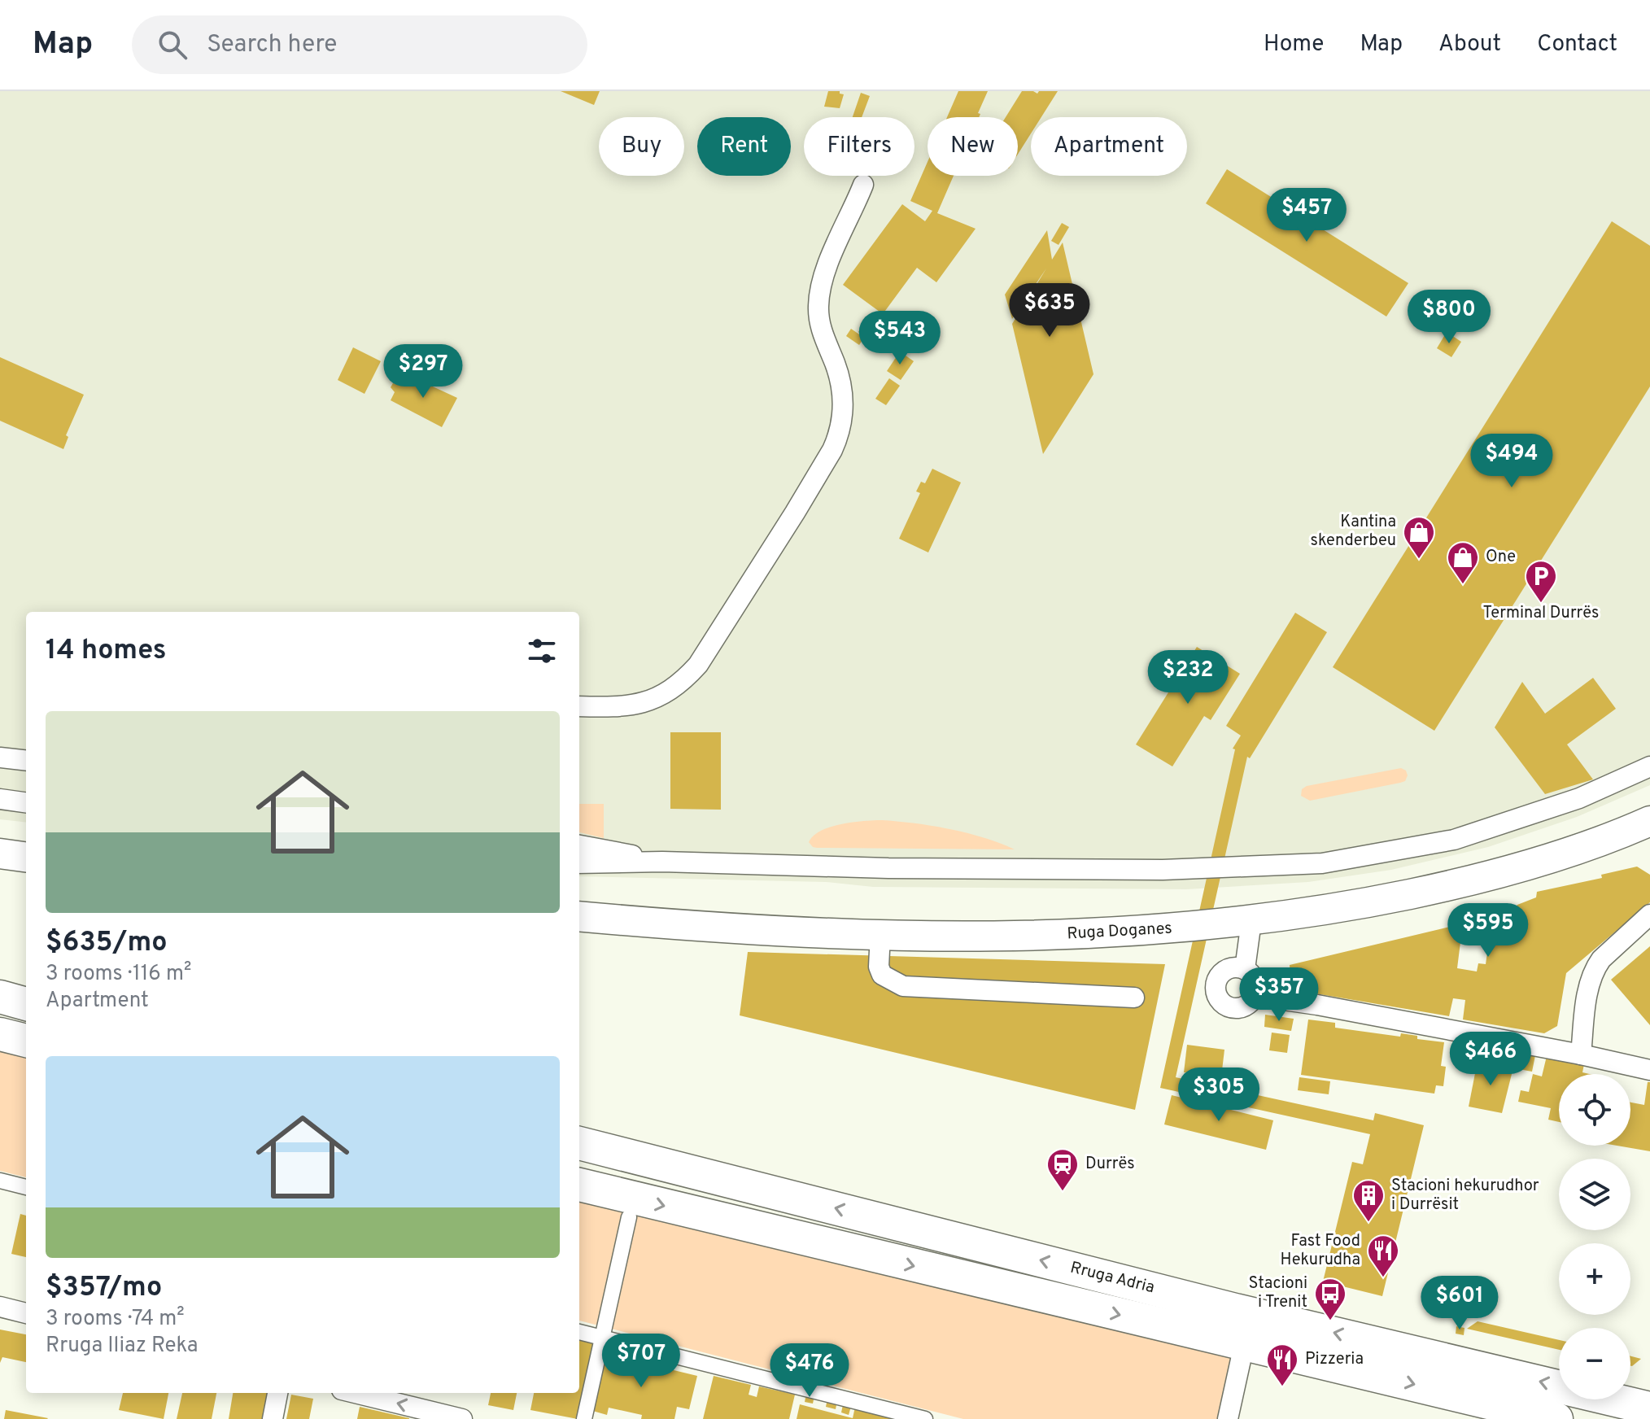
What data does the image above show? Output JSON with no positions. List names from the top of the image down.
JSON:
{
  "streets": {
    "main road": ["Ruga Doganes", "Rruga Adria"]
  },
  "places": {
    "shop": ["Kantina skenderbeu", "One"],
    "parking": ["Terminal Durrës"],
    "station": ["Durrës"],
    "building": ["Stacioni hekurudhor i Durrësit"],
    "restaurant": ["Fast Food Hekurudha", "Pizzeria"],
    "bus stop": ["Stacioni i Trenit"]
  },
  "page": {
    "header": "Map",
    "search": "Search here",
    "nav": [
      "Home",
      "Map",
      "About",
      "Contact"
    ],
    "chip": [
      "Buy",
      "Rent",
      "Filters",
      "New",
      "Apartment"
    ],
    "price": [
      "$457",
      "$635",
      "$800",
      "$543",
      "$297",
      "$494",
      "$232",
      "$595",
      "$357",
      "$466",
      "$305",
      "$601",
      "$707",
      "$476"
    ],
    "heading": "14 homes",
    "list": [
      {
        "name": "$635/mo",
        "note": "3 rooms · 116 m² · Apartment"
      },
      {
        "name": "$357/mo",
        "note": "3 rooms · 74 m² · Rruga Iliaz Reka"
      }
    ],
    "map_buttons": ["+", "−"]
  }
}
